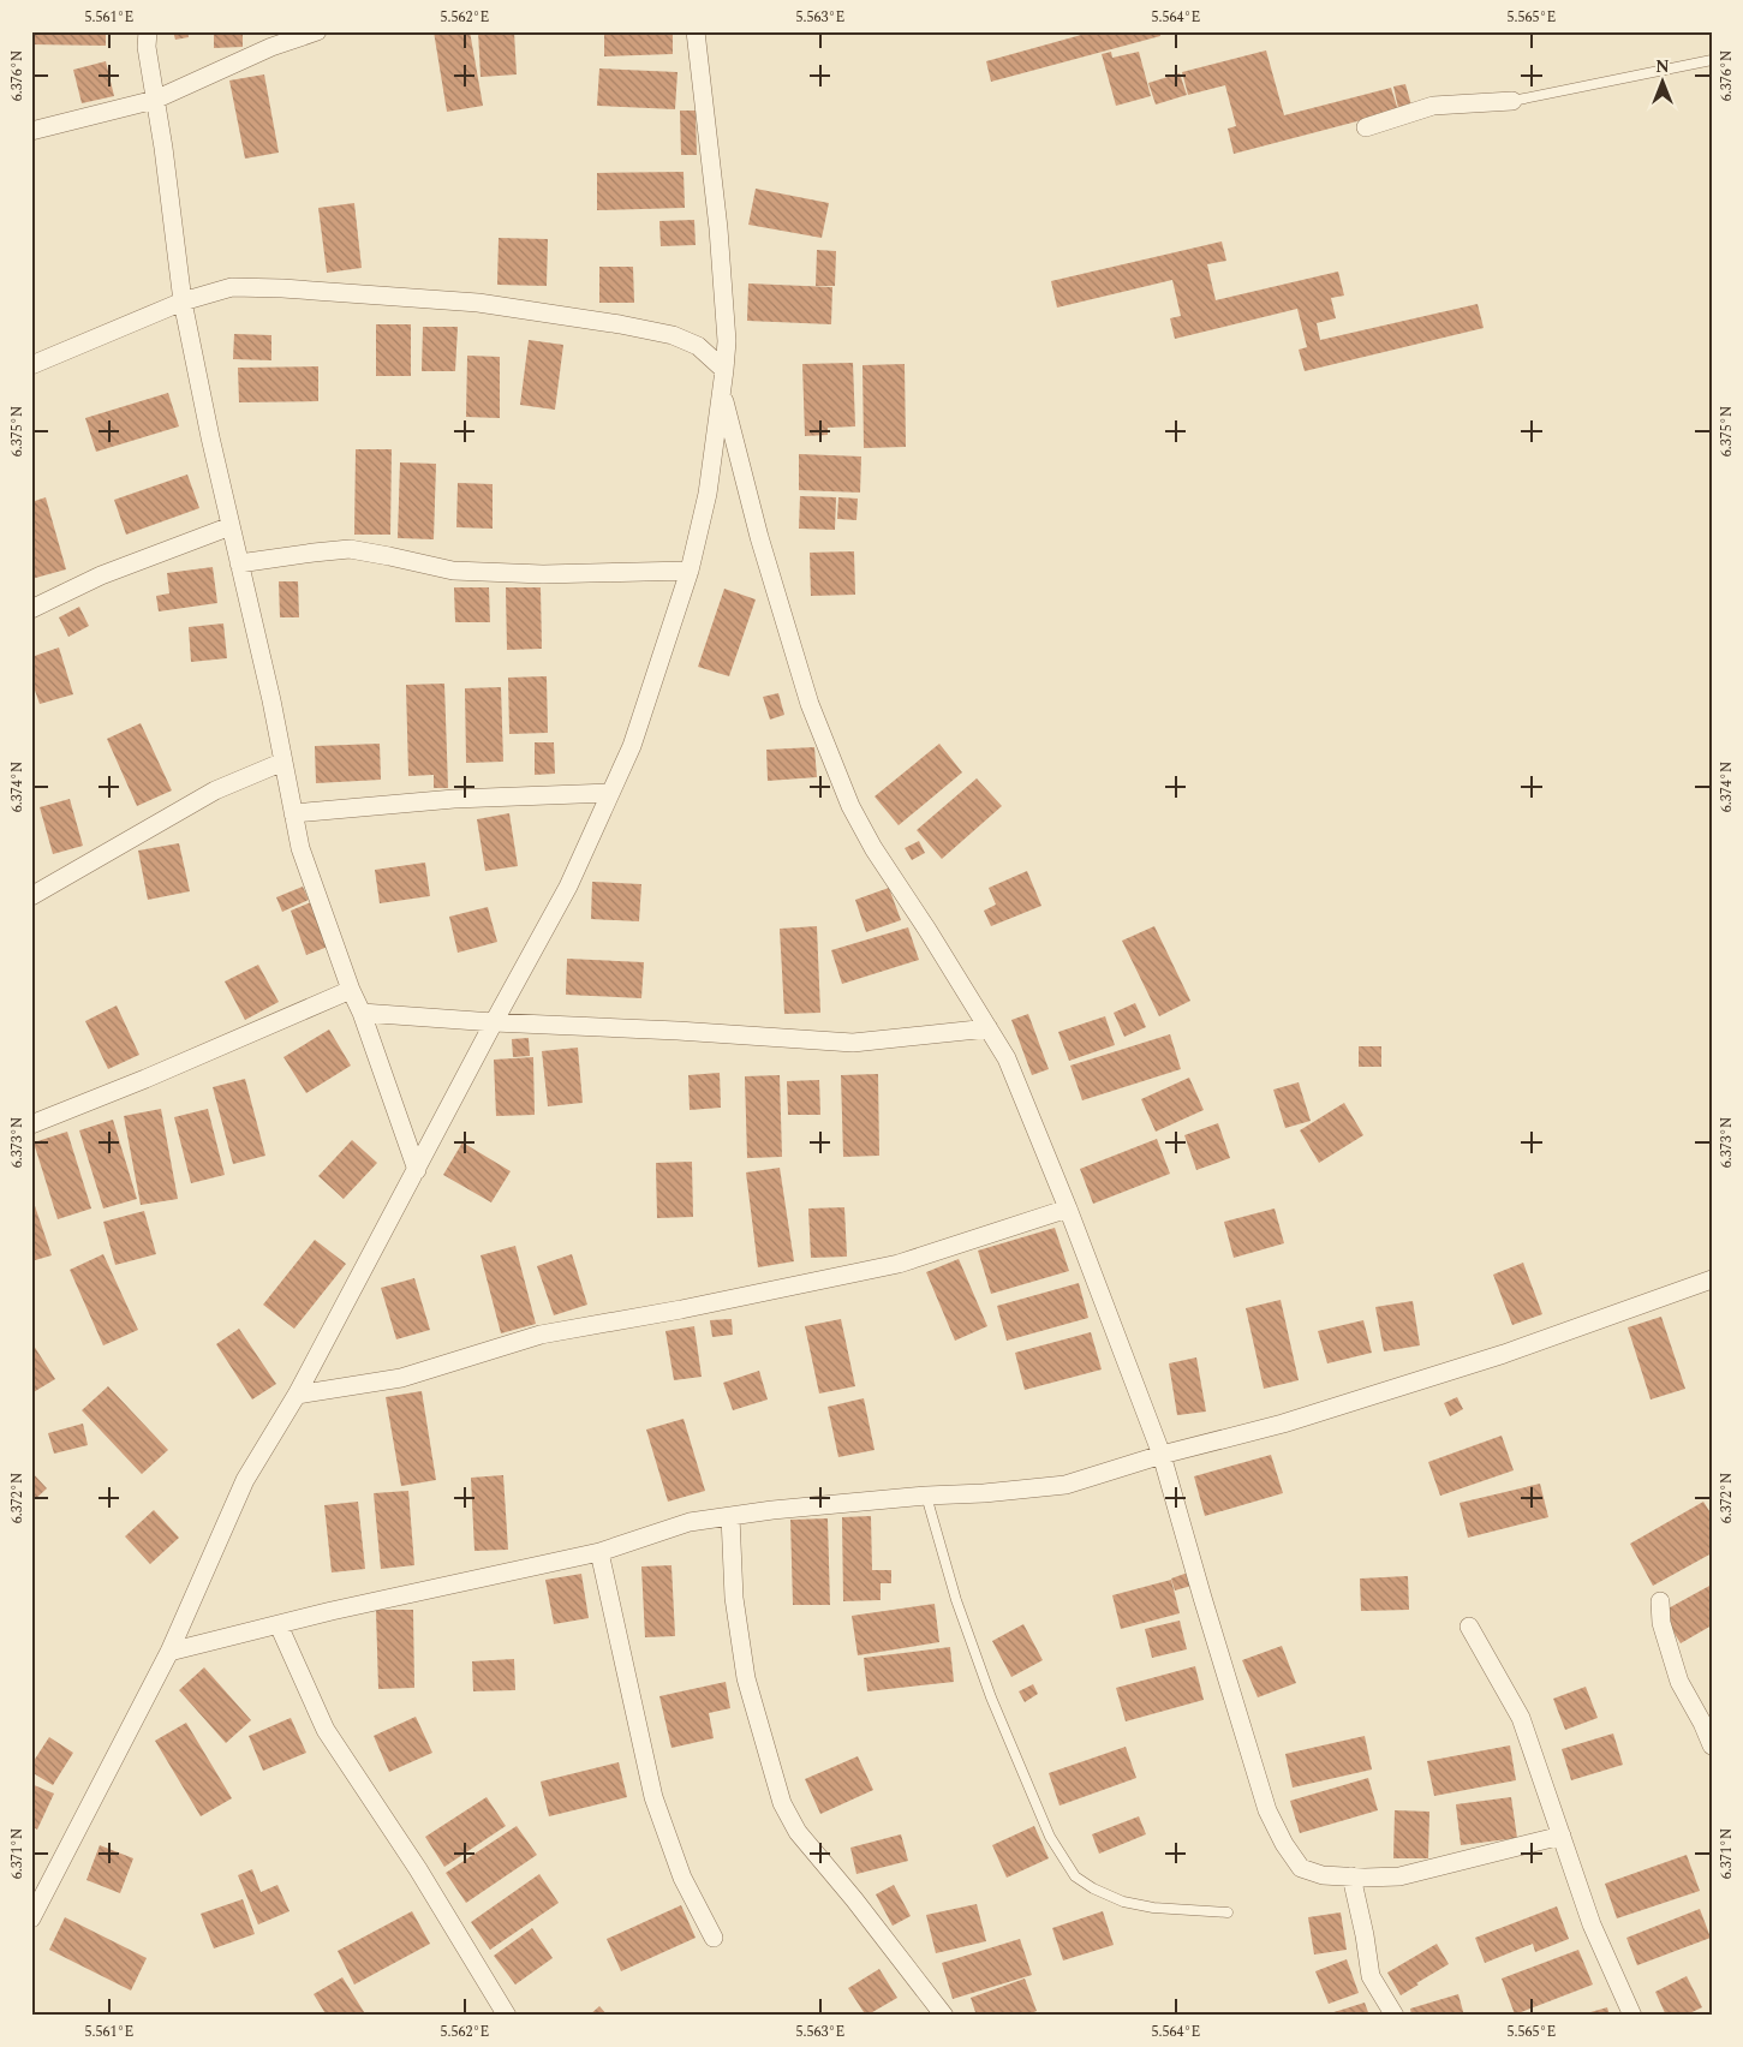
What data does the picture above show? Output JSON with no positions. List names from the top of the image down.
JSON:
{
  "north": "top",
  "coordinates": [
    "5.561°E",
    "5.562°E",
    "5.563°E",
    "5.564°E",
    "5.565°E",
    "6.376°N",
    "6.375°N",
    "6.374°N",
    "6.373°N",
    "6.372°N",
    "6.371°N"
  ]
}
